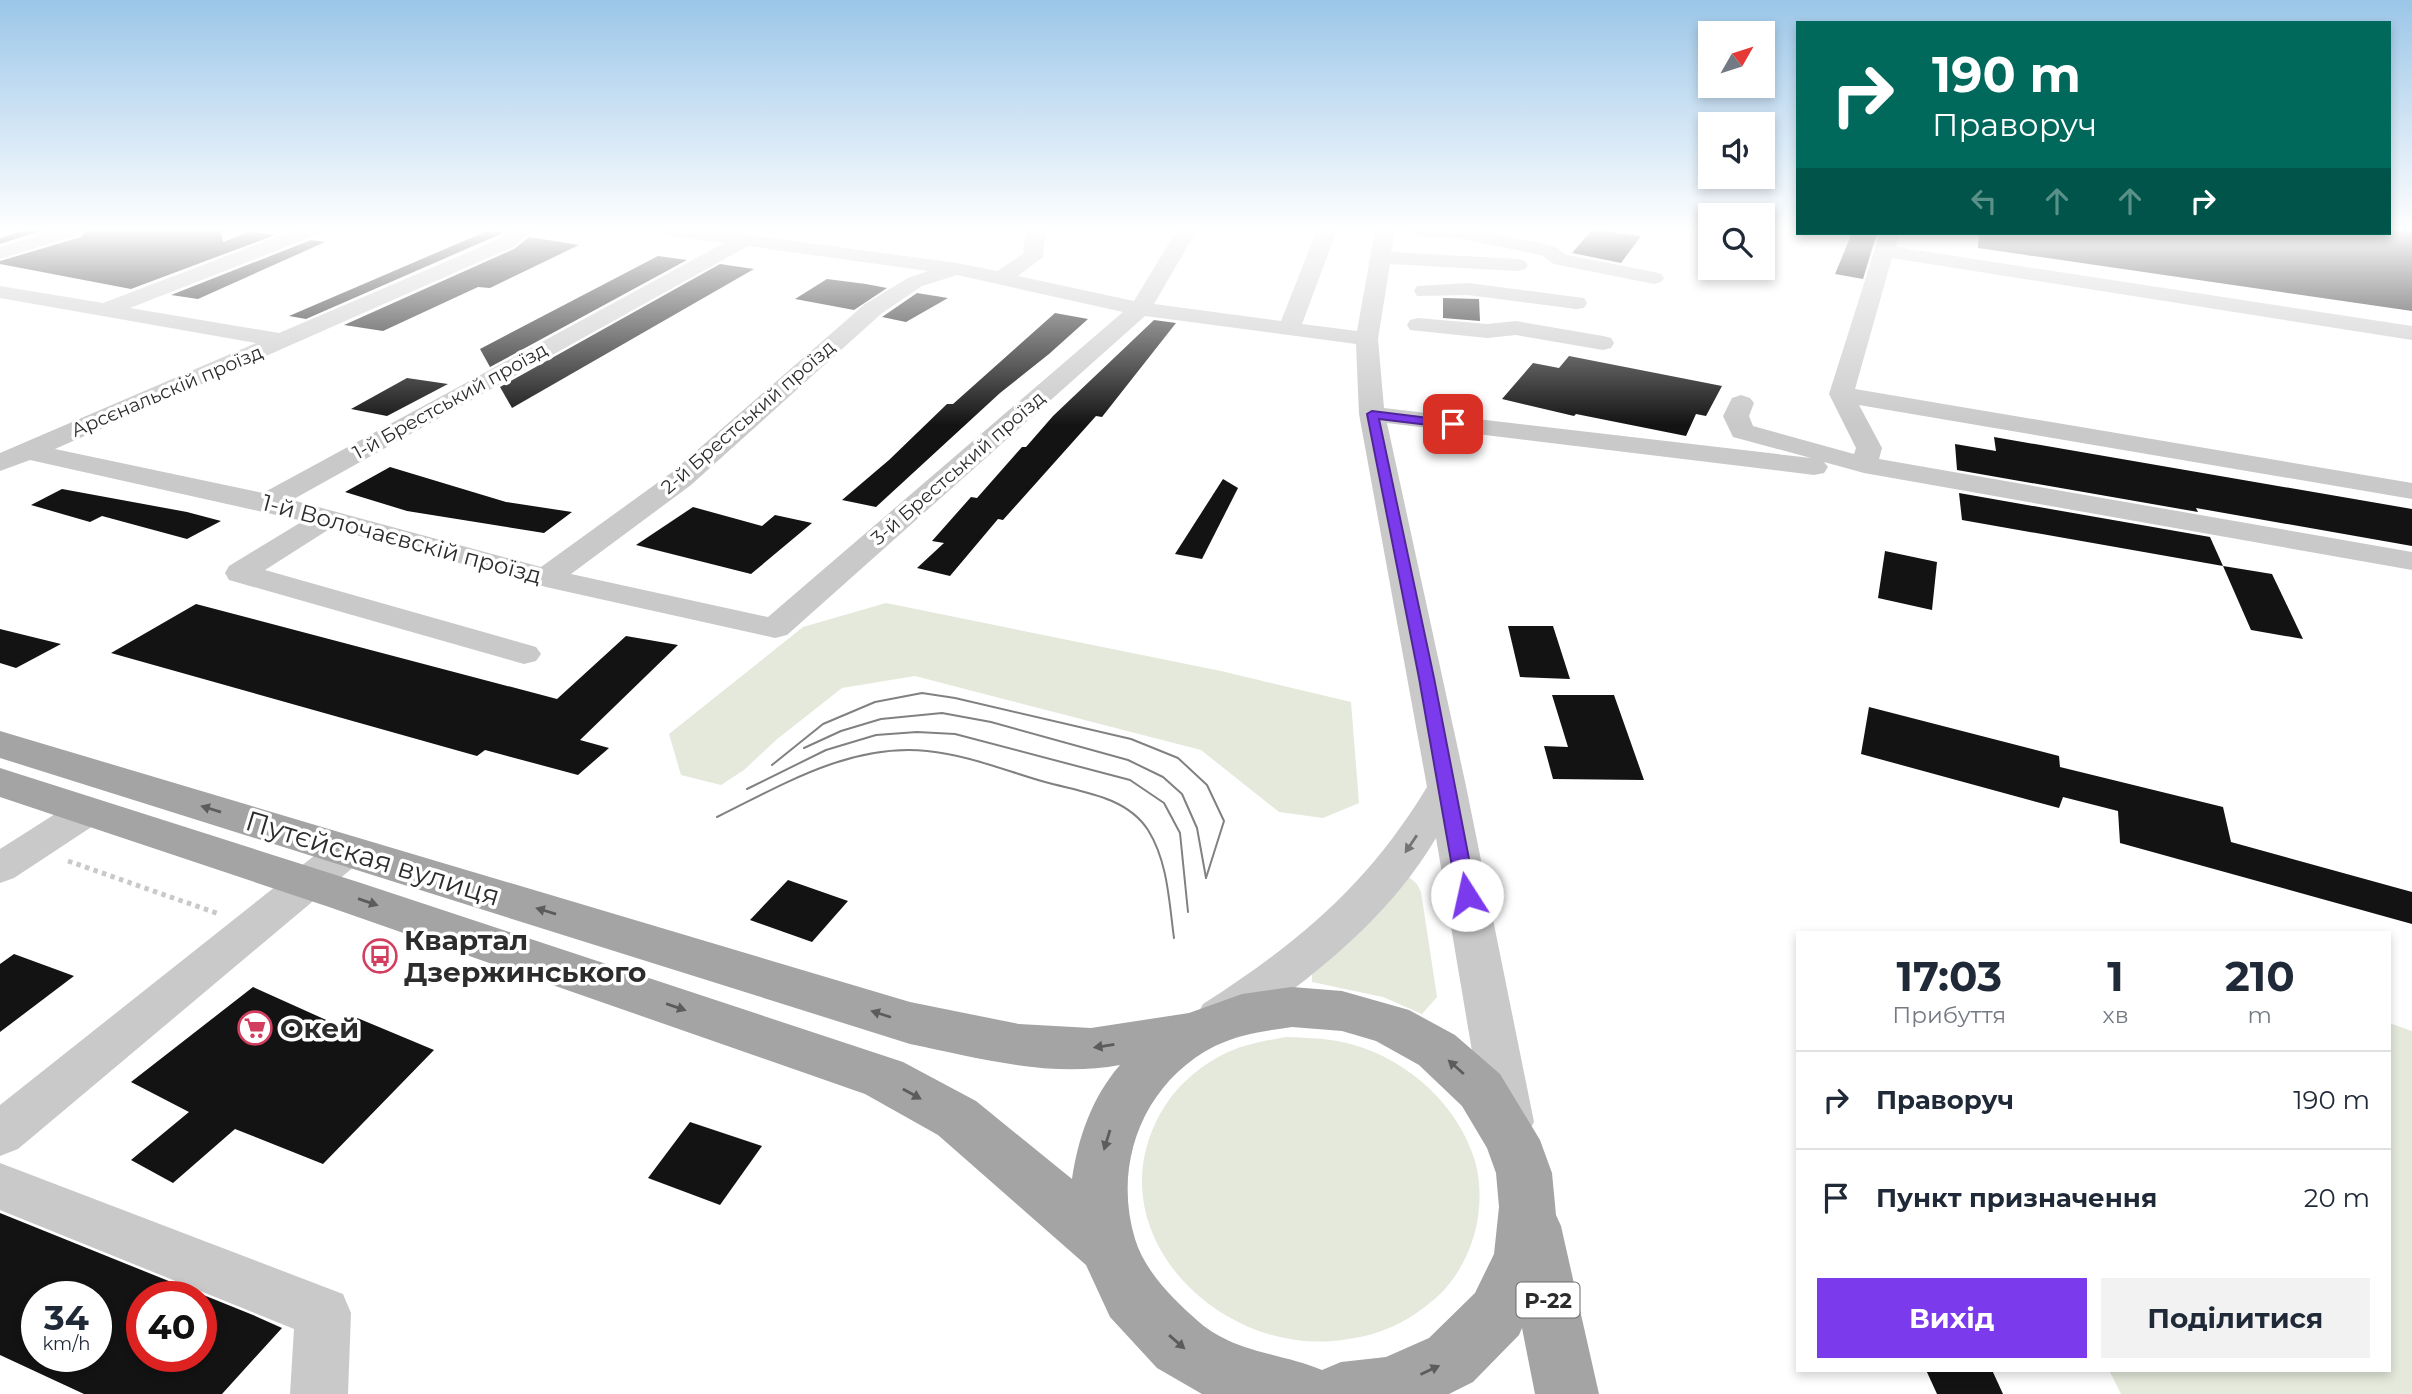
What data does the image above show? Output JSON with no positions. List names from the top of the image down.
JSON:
{
  "streets": {
    "main road": ["Путєйская вулиця", "Р-22"],
    "street": [
      "Арсєнальскій проїзд",
      "1-й Брестський проїзд",
      "2-й Брестський проїзд",
      "3-й Брестський проїзд",
      "1-й Волочаєвскій проїзд"
    ]
  },
  "crossings": [
    ["Арсєнальскій проїзд", "1-й Волочаєвскій проїзд"],
    ["1-й Брестський проїзд", "1-й Волочаєвскій проїзд"],
    ["2-й Брестський проїзд", "1-й Волочаєвскій проїзд"],
    ["3-й Брестський проїзд", "1-й Волочаєвскій проїзд"]
  ],
  "places": {
    "bus stop": ["Квартал Дзержинського"],
    "supermarket": ["Окей"]
  },
  "north": "top right",
  "page": {
    "turn": ["190 m", "Праворуч"],
    "eta": [
      "17:03",
      "Прибуття",
      "1",
      "хв",
      "210",
      "m"
    ],
    "list": [
      {
        "name": "Праворуч",
        "value": "190 m"
      },
      {
        "name": "Пункт призначення",
        "value": "20 m"
      }
    ],
    "buttons": ["Вихід", "Поділитися"],
    "speed": "34 km/h",
    "limit": "40"
  }
}
